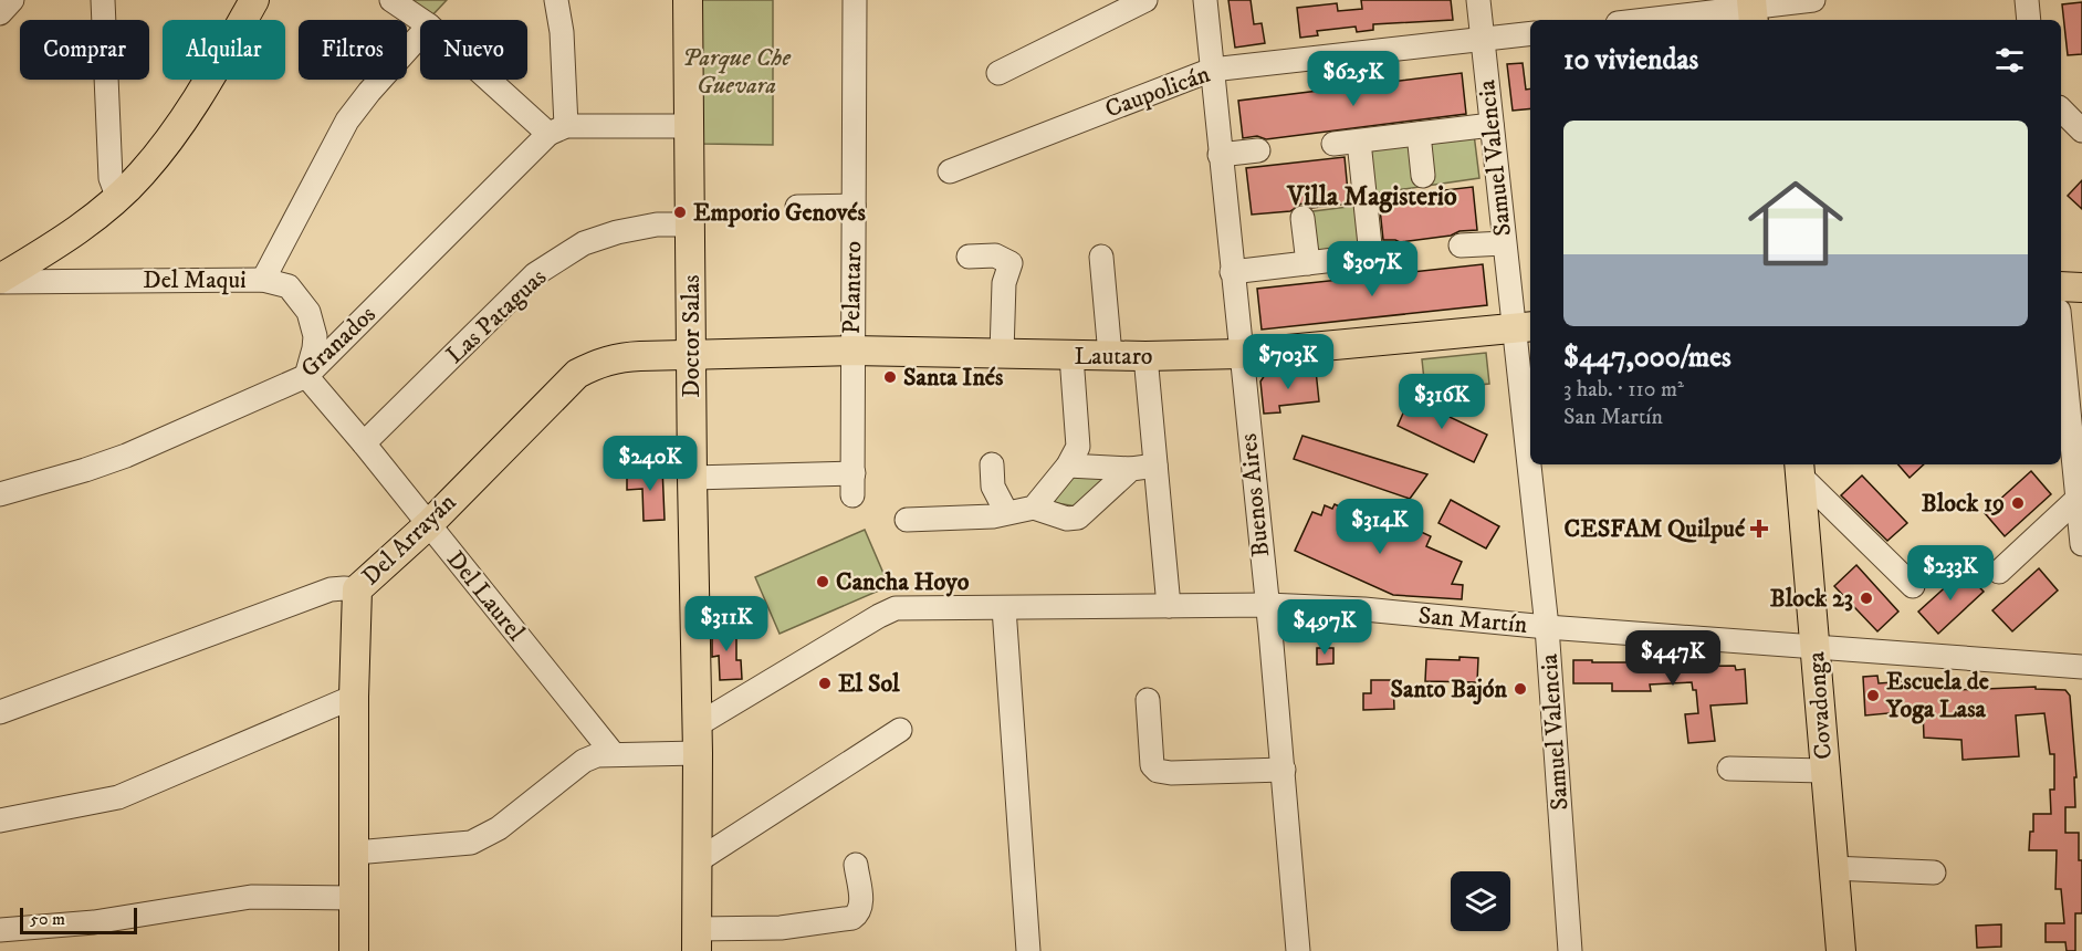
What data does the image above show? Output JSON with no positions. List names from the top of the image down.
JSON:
{
  "streets": {
    "main road": [
      "Doctor Salas",
      "Lautaro",
      "Del Arrayán",
      "Covadonga"
    ],
    "street": [
      "Caupolicán",
      "Samuel Valencia",
      "Del Maqui",
      "Pelantaro",
      "Las Pataguas",
      "Granados",
      "Buenos Aires",
      "Del Laurel",
      "San Martín"
    ]
  },
  "crossings": [
    ["Caupolicán", "Samuel Valencia"],
    ["Caupolicán", "Buenos Aires"],
    ["Samuel Valencia", "Lautaro"],
    ["Samuel Valencia", "San Martín"],
    ["Del Maqui", "Granados"],
    ["Del Maqui", "Del Laurel"],
    ["Pelantaro", "Doctor Salas"],
    ["Pelantaro", "Lautaro"],
    ["Las Pataguas", "Doctor Salas"],
    ["Las Pataguas", "Del Laurel"],
    ["Doctor Salas", "Lautaro"],
    ["Doctor Salas", "Del Arrayán"],
    ["Doctor Salas", "San Martín"],
    ["Granados", "Del Laurel"],
    ["Lautaro", "Buenos Aires"],
    ["Lautaro", "Del Arrayán"],
    ["Buenos Aires", "San Martín"],
    ["Del Arrayán", "Del Laurel"],
    ["San Martín", "Covadonga"]
  ],
  "districts": ["Villa Magisterio"],
  "parks": ["Parque Che Guevara"],
  "places": {
    "other": [
      "Emporio Genovés",
      "Santa Inés",
      "Block 19",
      "Cancha Hoyo",
      "Block 23",
      "El Sol",
      "Santo Bajón",
      "Escuela de Yoga Lasa"
    ],
    "health": ["CESFAM Quilpué"]
  },
  "scale_bar": "50 m",
  "page": {
    "chip": [
      "Comprar",
      "Alquilar",
      "Filtros",
      "Nuevo"
    ],
    "heading": "10 viviendas",
    "price": [
      "$625K",
      "$307K",
      "$703K",
      "$316K",
      "$240K",
      "$314K",
      "$233K",
      "$311K",
      "$497K",
      "$447K"
    ],
    "list": [
      {
        "name": "$447,000/mes",
        "note": "3 hab. · 110 m² · San Martín"
      }
    ],
    "scale": "50 m"
  }
}
